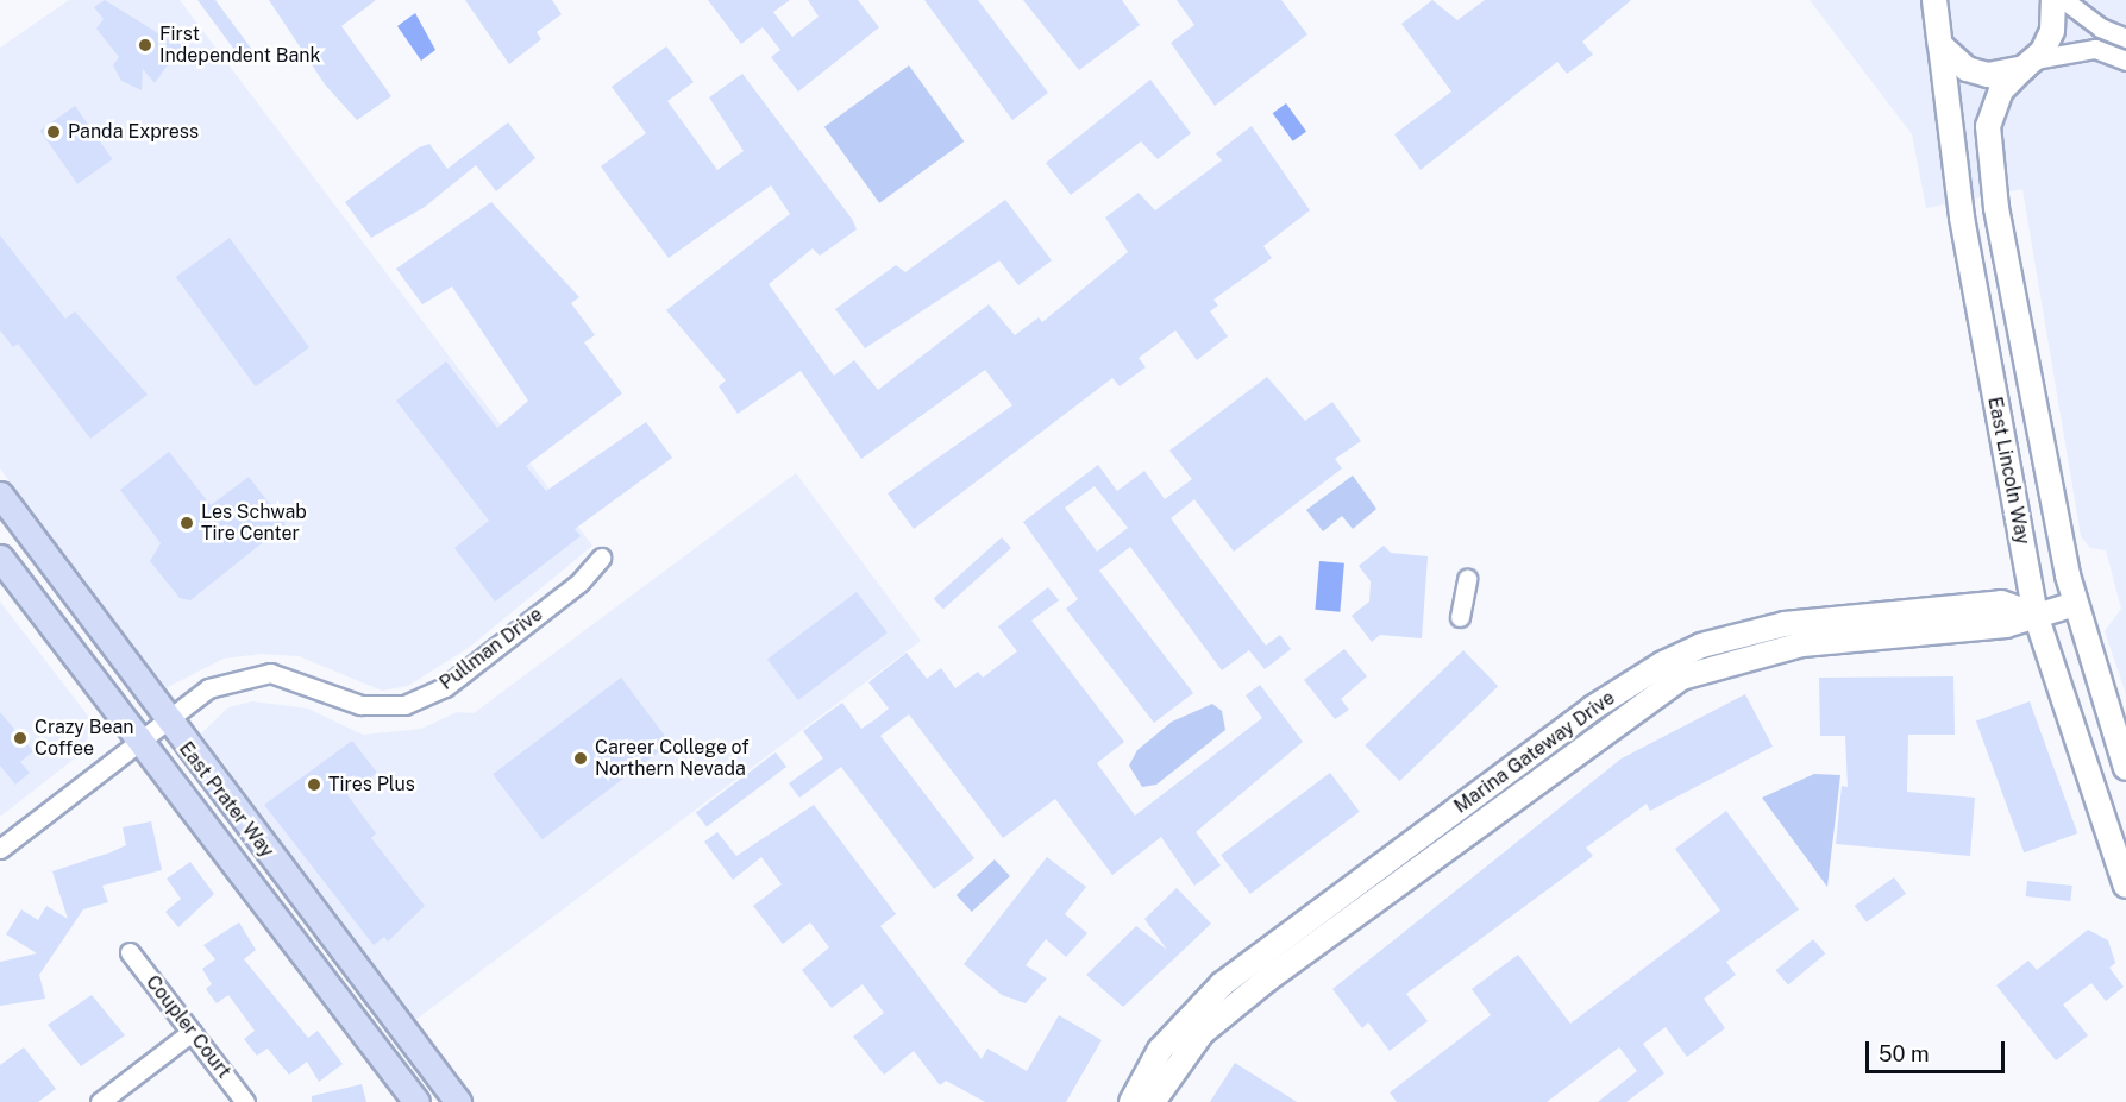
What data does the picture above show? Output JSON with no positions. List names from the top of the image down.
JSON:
{
  "streets": {
    "main road": ["East Prater Way"],
    "street": [
      "East Lincoln Way",
      "Pullman Drive",
      "Marina Gateway Drive",
      "Coupler Court"
    ]
  },
  "crossings": [
    ["East Lincoln Way", "Marina Gateway Drive"],
    ["Pullman Drive", "East Prater Way"]
  ],
  "places": [
    "First Independent Bank",
    "Panda Express",
    "Les Schwab Tire Center",
    "Crazy Bean Coffee",
    "Career College of Northern Nevada",
    "Tires Plus"
  ],
  "scale_bar": "50 m"
}
